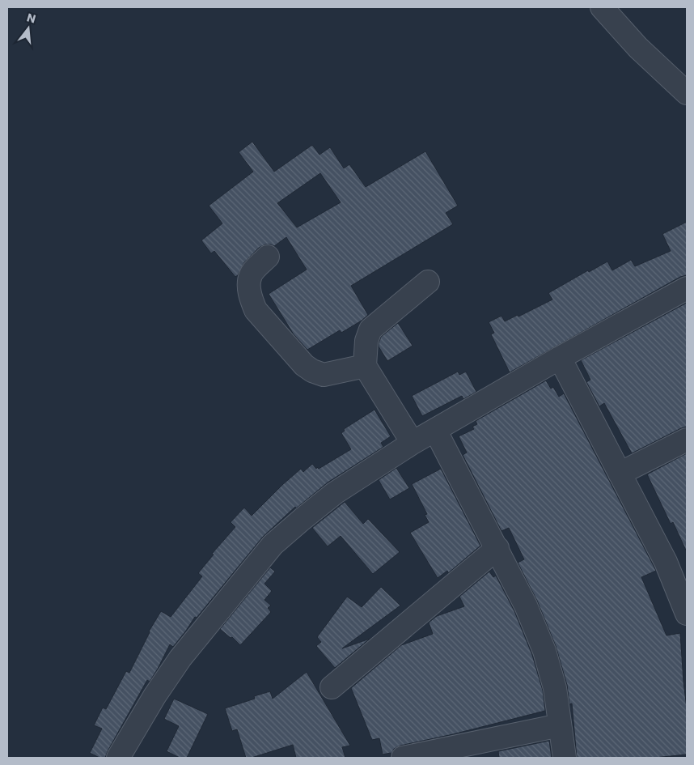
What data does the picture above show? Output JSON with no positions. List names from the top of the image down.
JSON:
{
  "north": "top"
}
